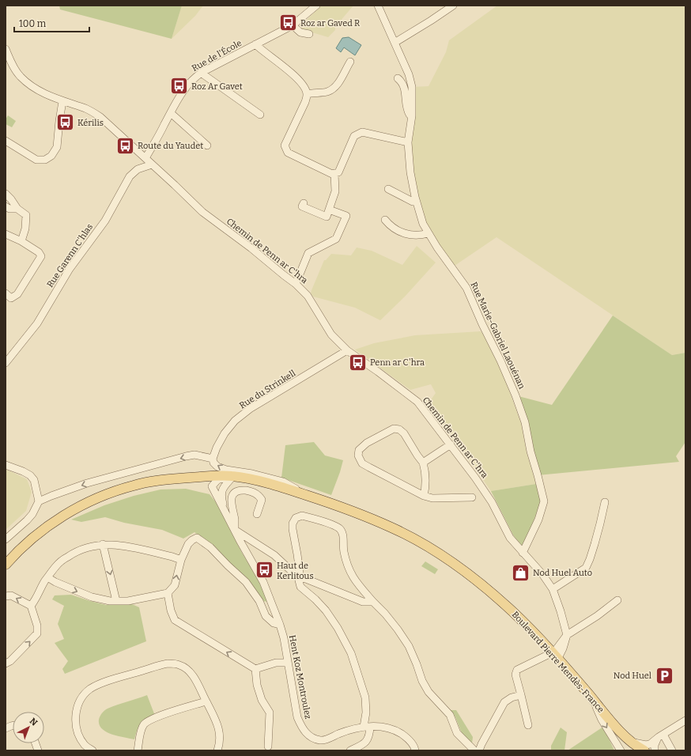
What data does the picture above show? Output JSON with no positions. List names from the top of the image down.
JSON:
{
  "streets": {
    "main road": ["Boulevard Pierre Mendès-France"],
    "street": [
      "Rue de l'École",
      "Chemin de Penn ar C'hra",
      "Rue Garenn C'hlas",
      "Rue Marie-Gabriel Laouénan",
      "Rue du Strinkell",
      "Hent Koz Montroulez"
    ]
  },
  "crossings": [
    ["Rue de l'École", "Chemin de Penn ar C'hra"],
    ["Chemin de Penn ar C'hra", "Rue Garenn C'hlas"],
    ["Chemin de Penn ar C'hra", "Rue Marie-Gabriel Laouénan"],
    ["Chemin de Penn ar C'hra", "Rue du Strinkell"],
    ["Boulevard Pierre Mendès-France", "Hent Koz Montroulez"]
  ],
  "places": {
    "bus stop": [
      "Roz ar Gaved R",
      "Roz Ar Gavet",
      "Kérilis",
      "Route du Yaudet",
      "Penn ar C'hra",
      "Haut de Kerlitous"
    ],
    "shop": ["Nod Huel Auto"],
    "parking": ["Nod Huel"]
  },
  "scale_bar": "100 m",
  "north": "top right"
}
